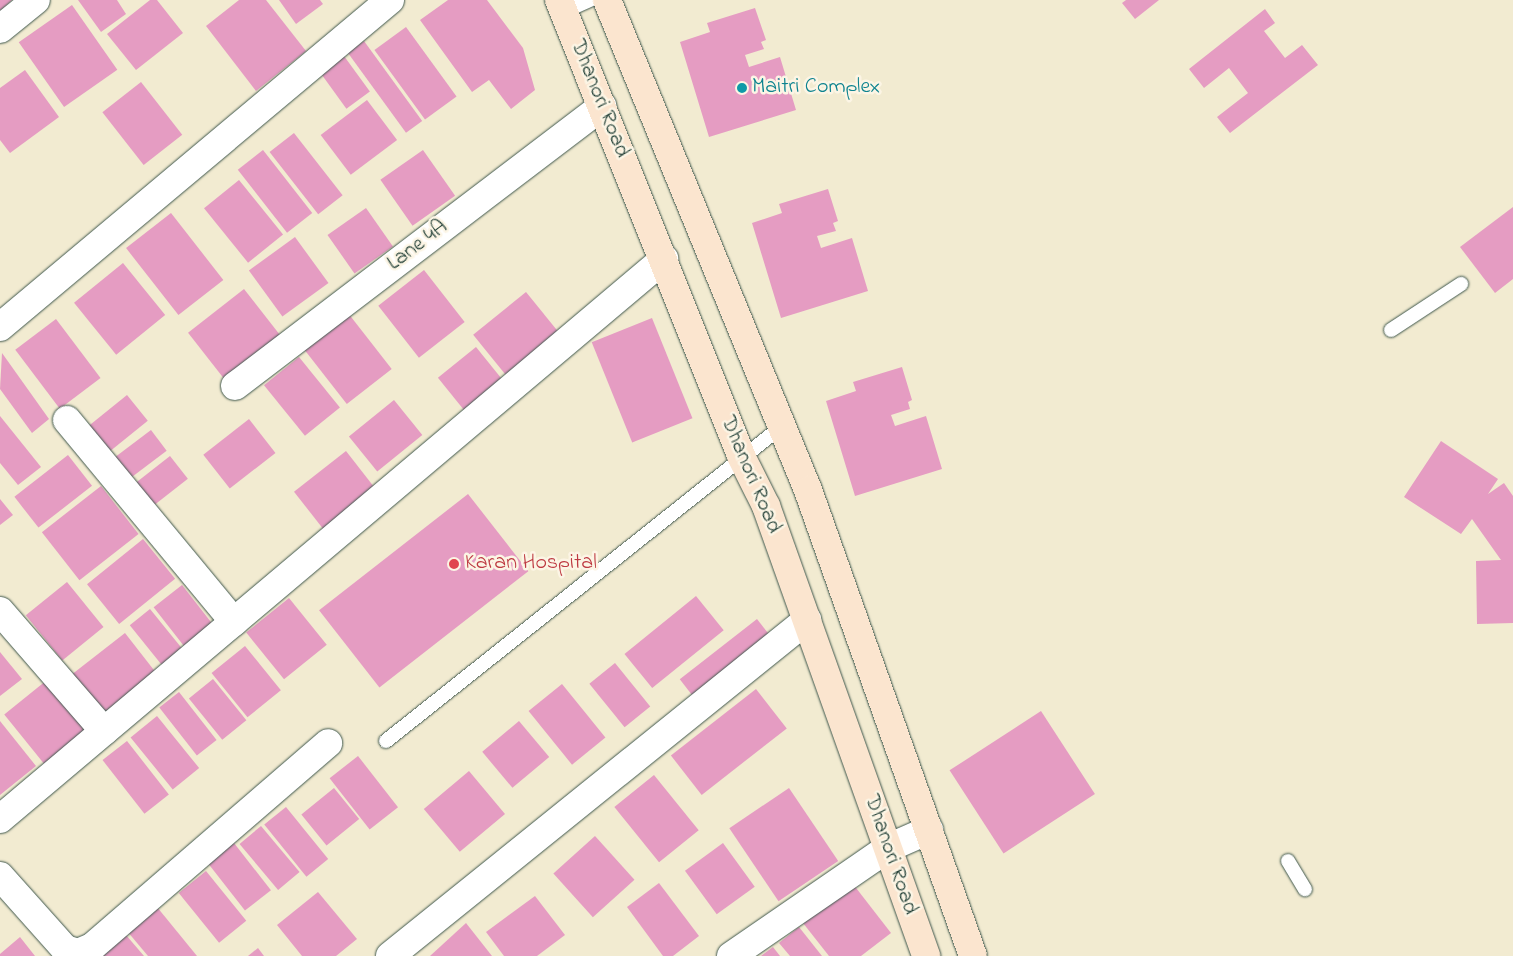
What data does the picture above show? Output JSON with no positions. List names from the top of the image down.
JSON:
{
  "streets": {
    "main road": ["Dhanori Road"],
    "street": ["Lane 4A"]
  },
  "crossings": [
    ["Dhanori Road", "Lane 4A"]
  ],
  "places": ["Maitri Complex", "Karan Hospital"]
}
